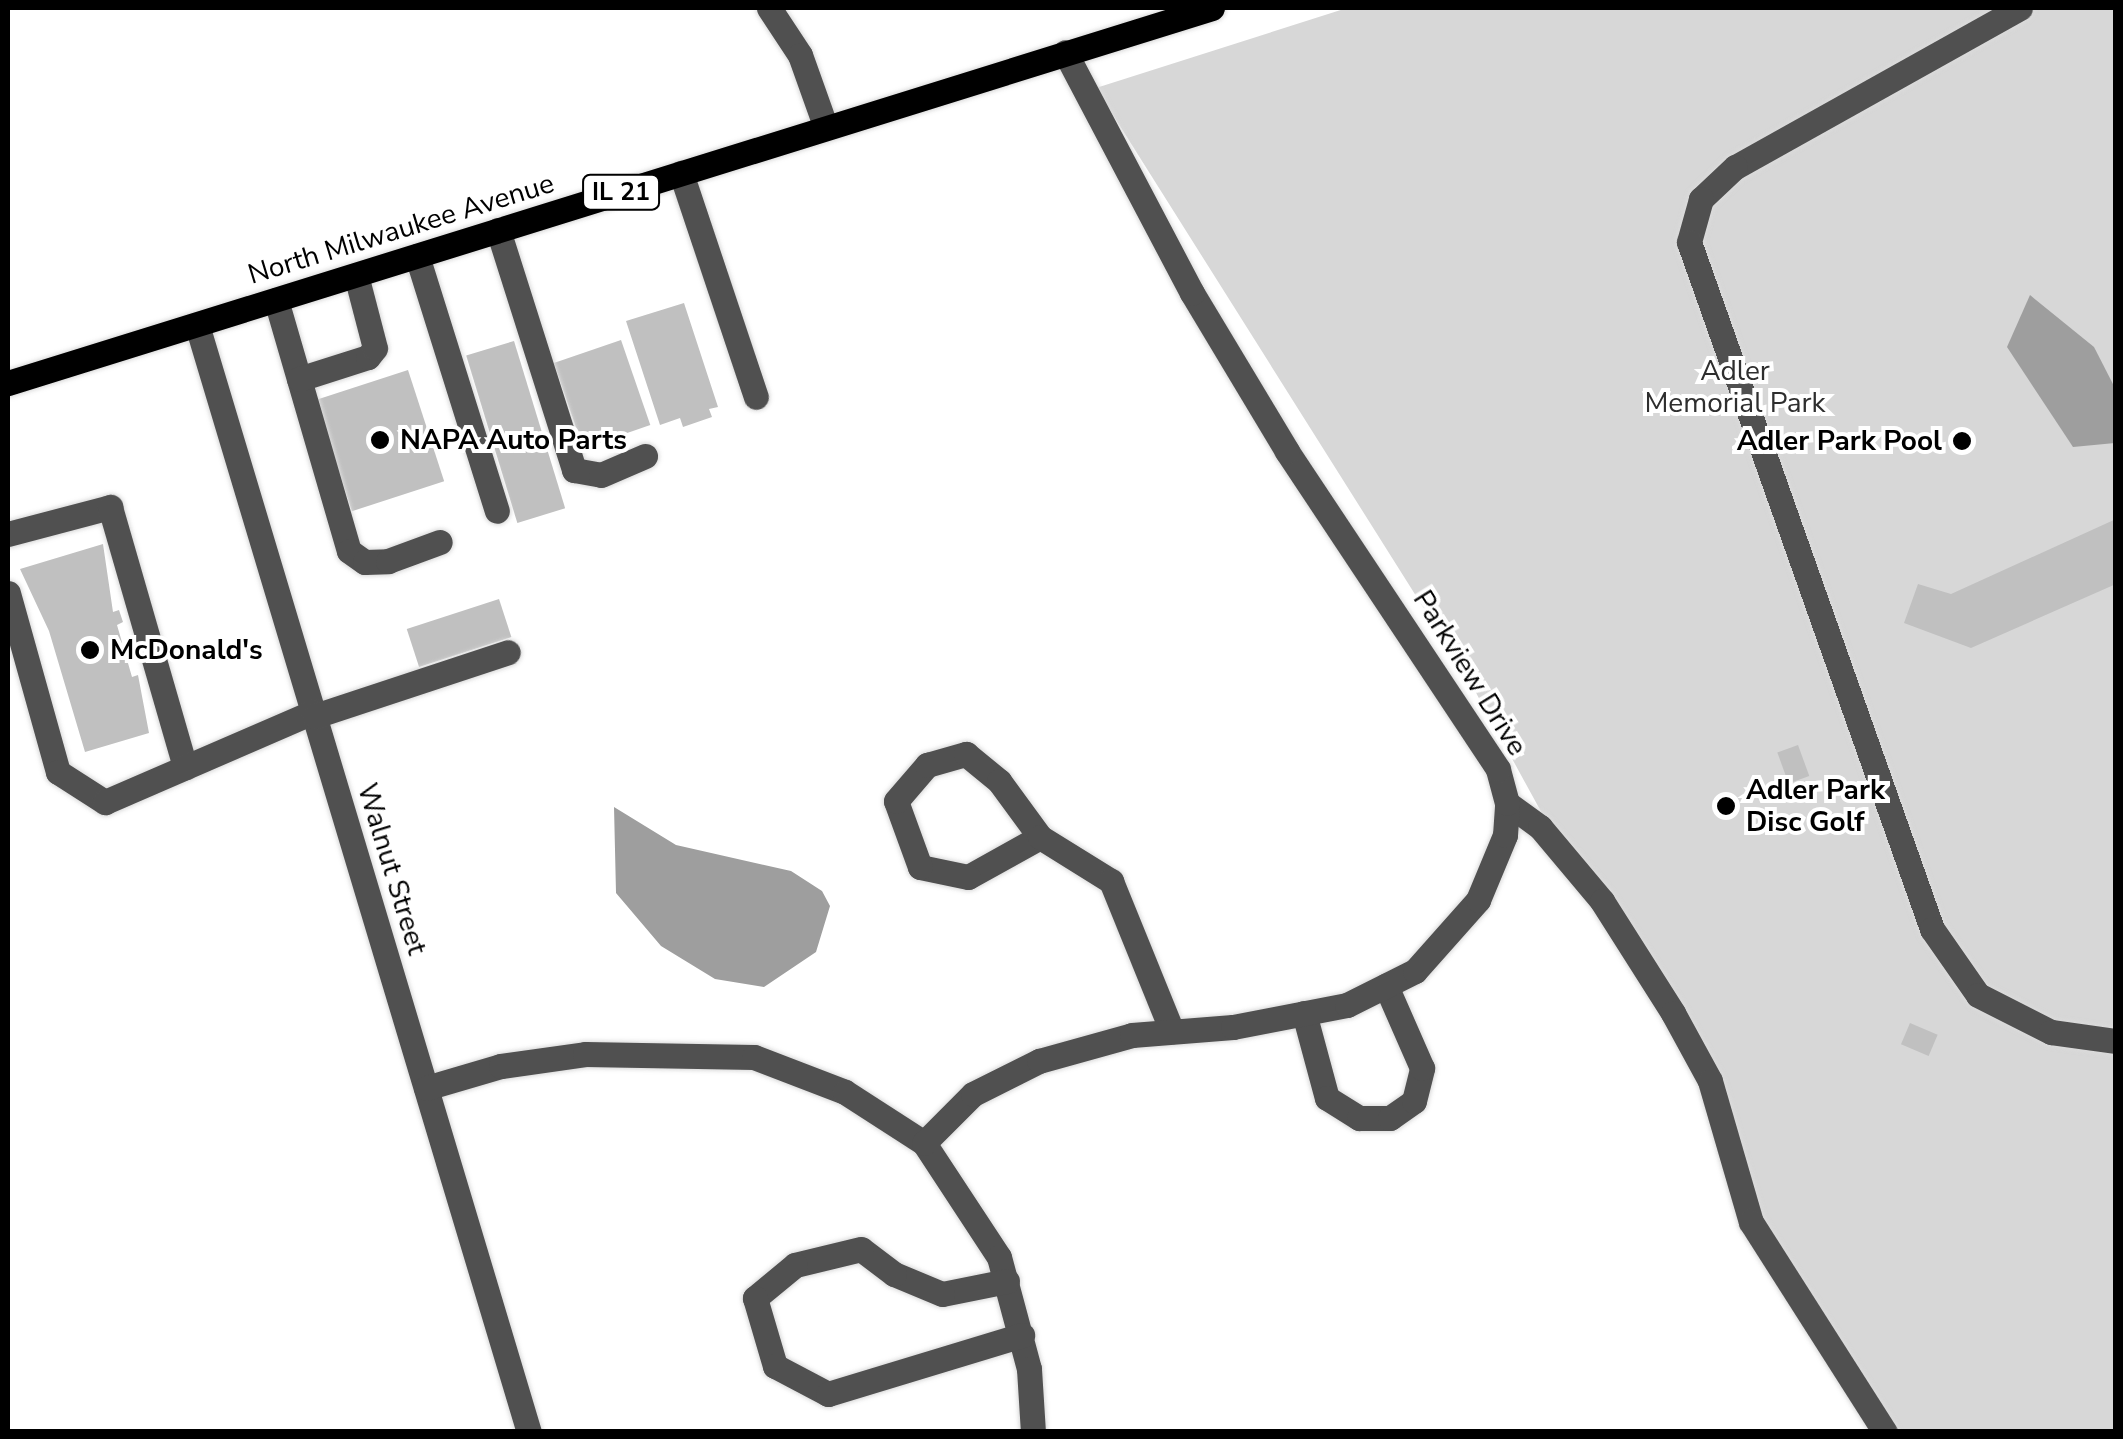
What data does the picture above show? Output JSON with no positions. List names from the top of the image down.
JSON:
{
  "streets": {
    "main road": ["IL 21", "North Milwaukee Avenue"],
    "street": ["Parkview Drive", "Walnut Street"]
  },
  "crossings": [
    ["North Milwaukee Avenue", "Parkview Drive"],
    ["North Milwaukee Avenue", "Walnut Street"]
  ],
  "parks": ["Adler Memorial Park"],
  "places": [
    "NAPA Auto Parts",
    "Adler Park Pool",
    "McDonald's",
    "Adler Park Disc Golf"
  ]
}
